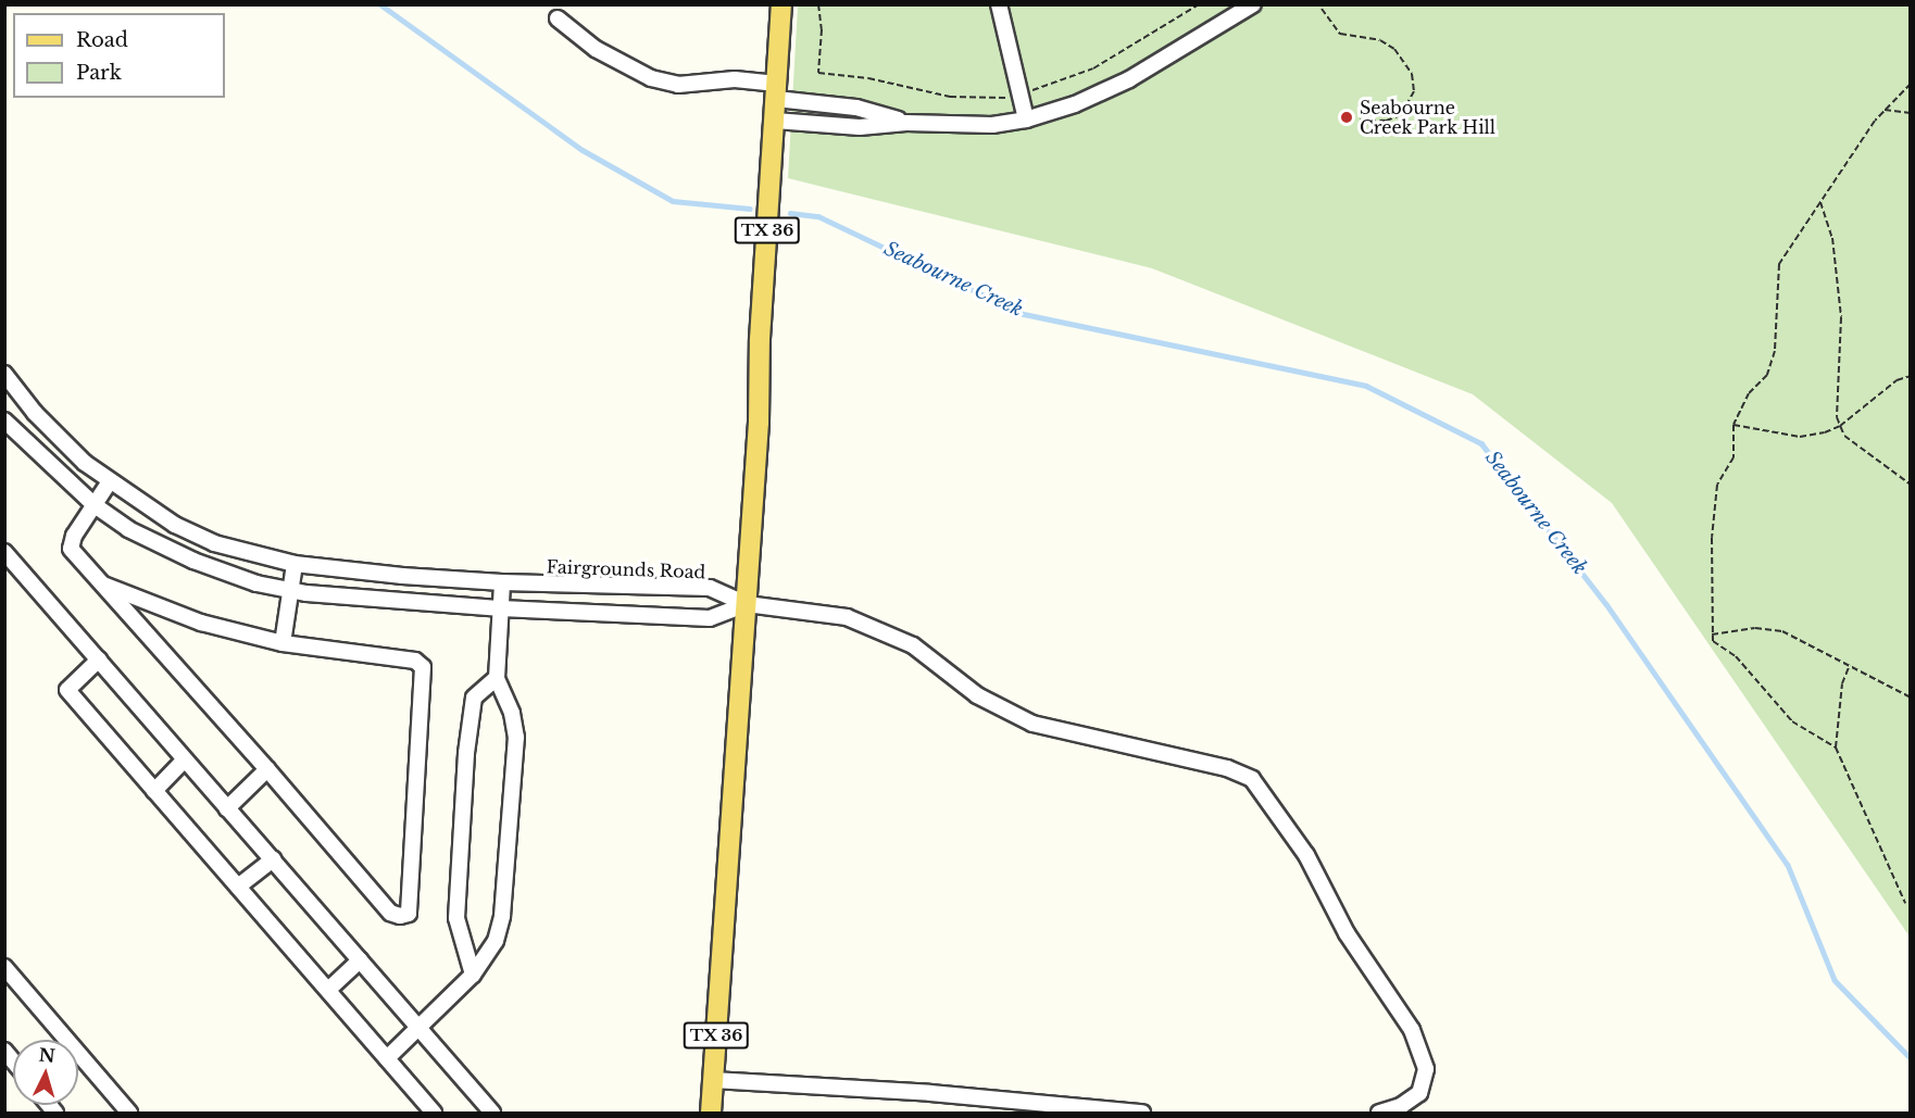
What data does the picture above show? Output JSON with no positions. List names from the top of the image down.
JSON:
{
  "streets": {
    "main road": ["TX 36"],
    "street": ["Fairgrounds Road"]
  },
  "crossings": [
    ["TX 36", "Fairgrounds Road"]
  ],
  "water": ["Seabourne Creek"],
  "places": ["Seabourne Creek Park Hill"],
  "legend": ["Road", "Park"],
  "north": "top"
}
